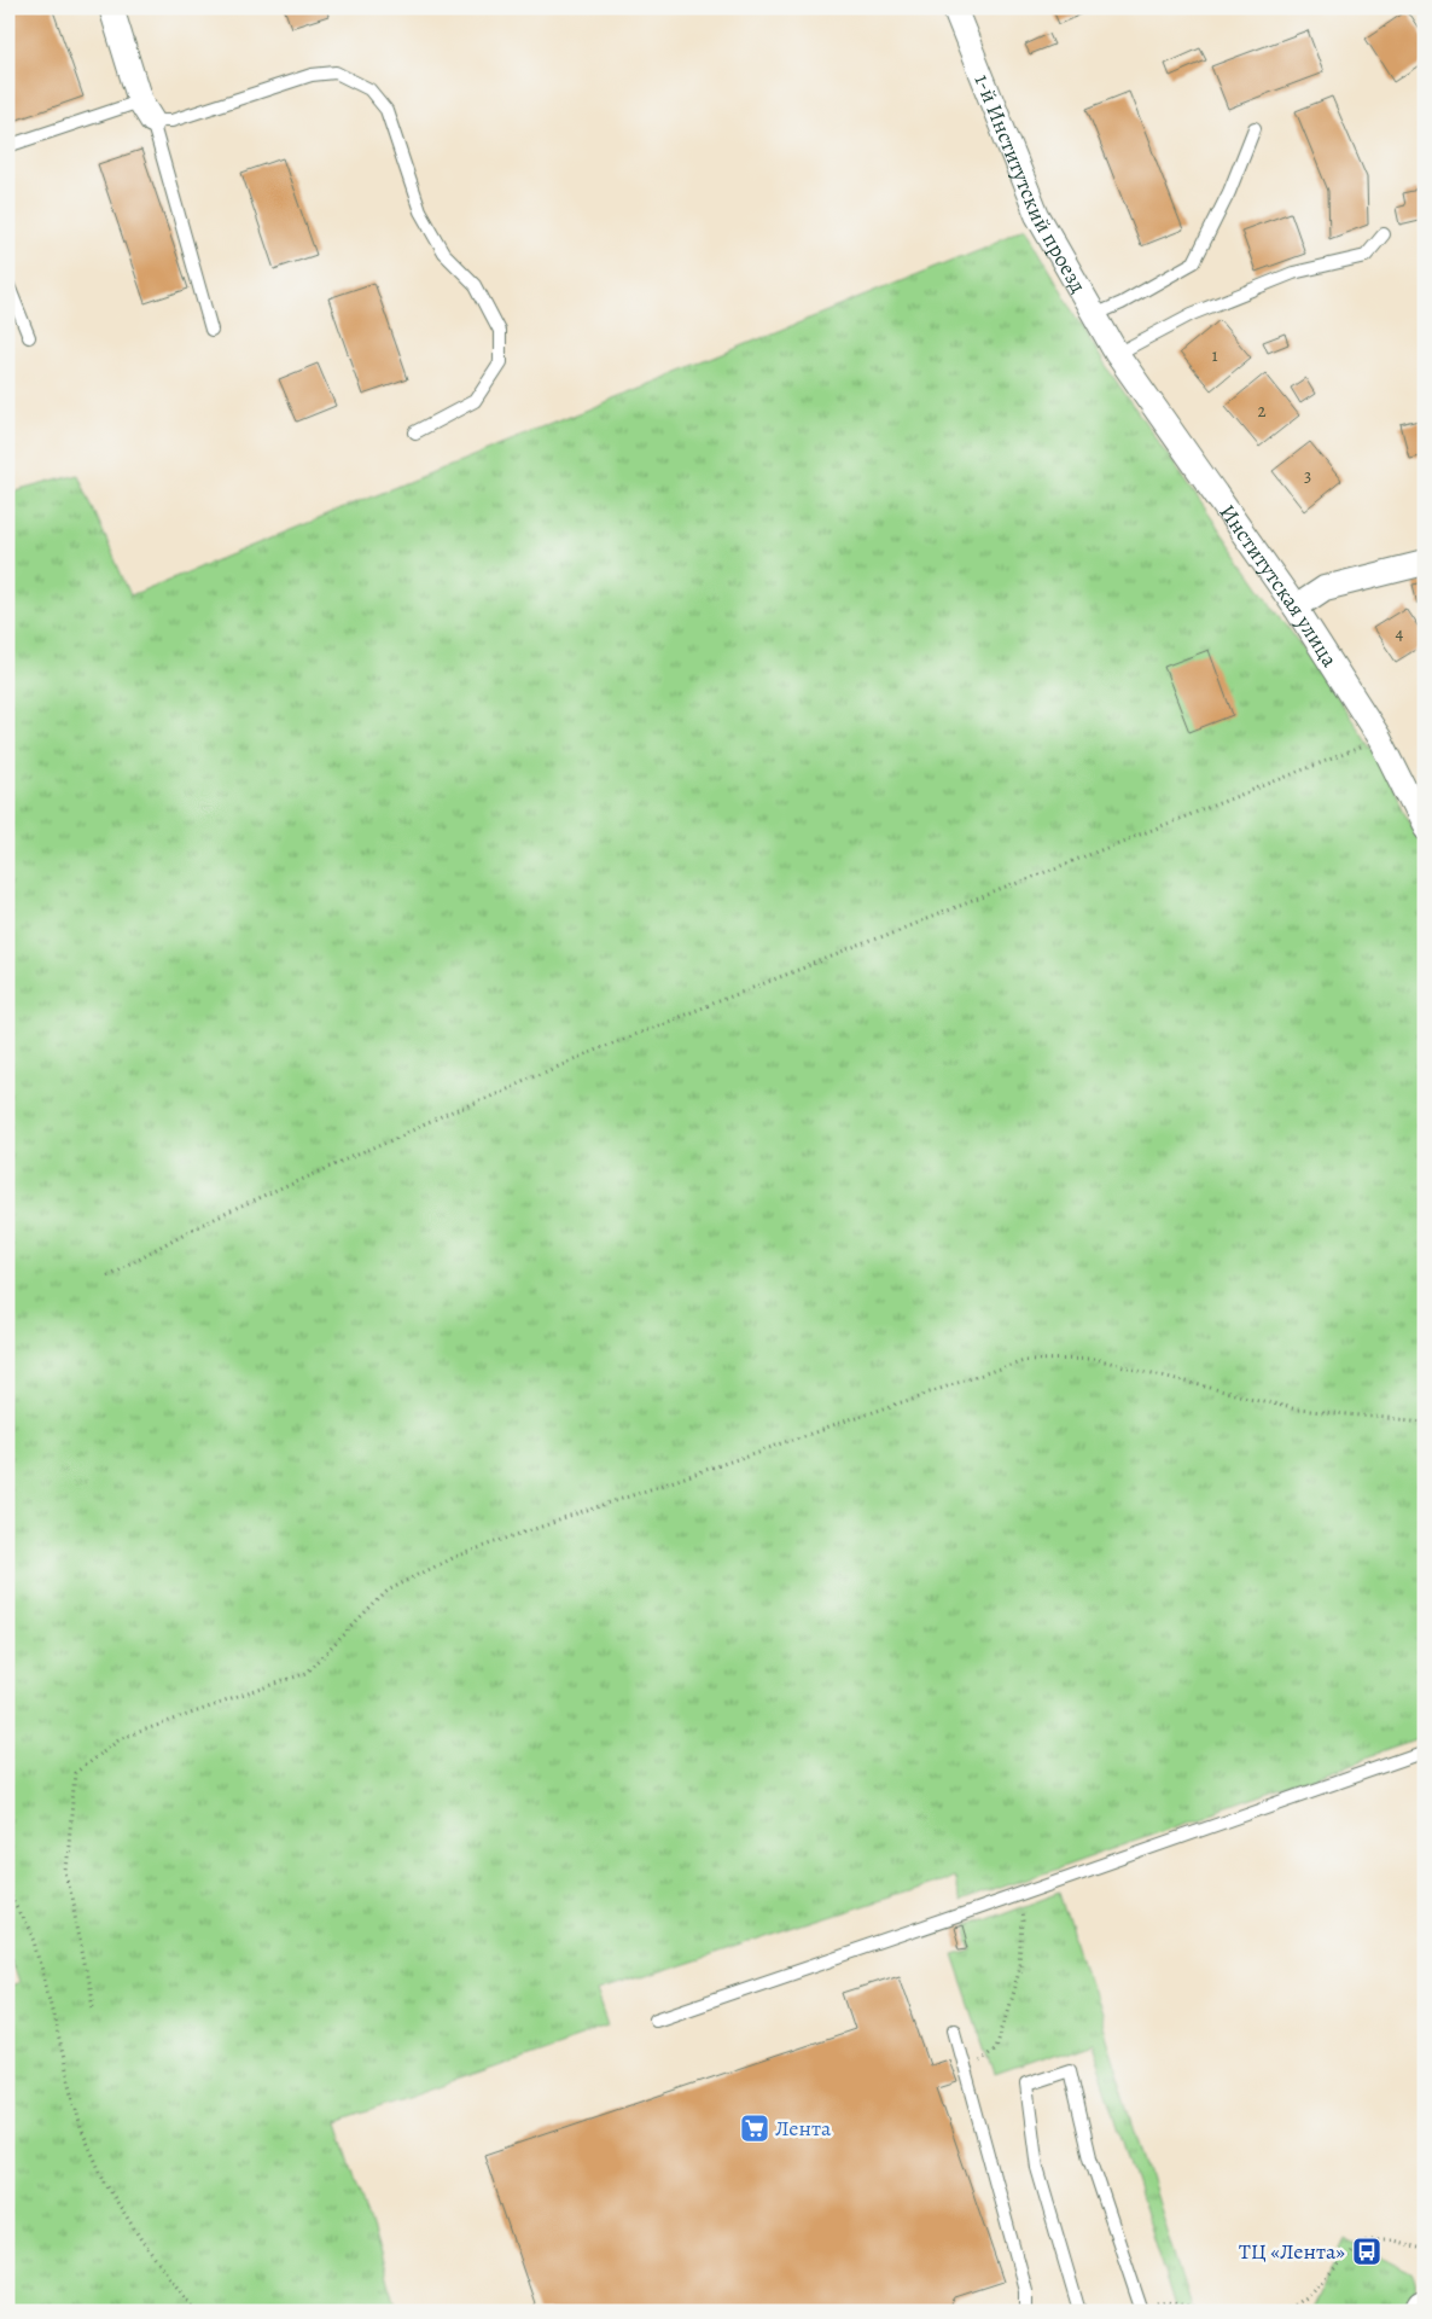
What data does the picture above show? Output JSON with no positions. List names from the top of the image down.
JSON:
{
  "streets": {
    "street": ["1-й Институтский проезд", "Институтская улица"]
  },
  "crossings": [
    ["1-й Институтский проезд", "Институтская улица"]
  ],
  "places": {
    "supermarket": ["Лента"],
    "bus stop": ["ТЦ «Лента»"]
  },
  "house_numbers": [
    "1",
    "2",
    "3",
    "4"
  ]
}
